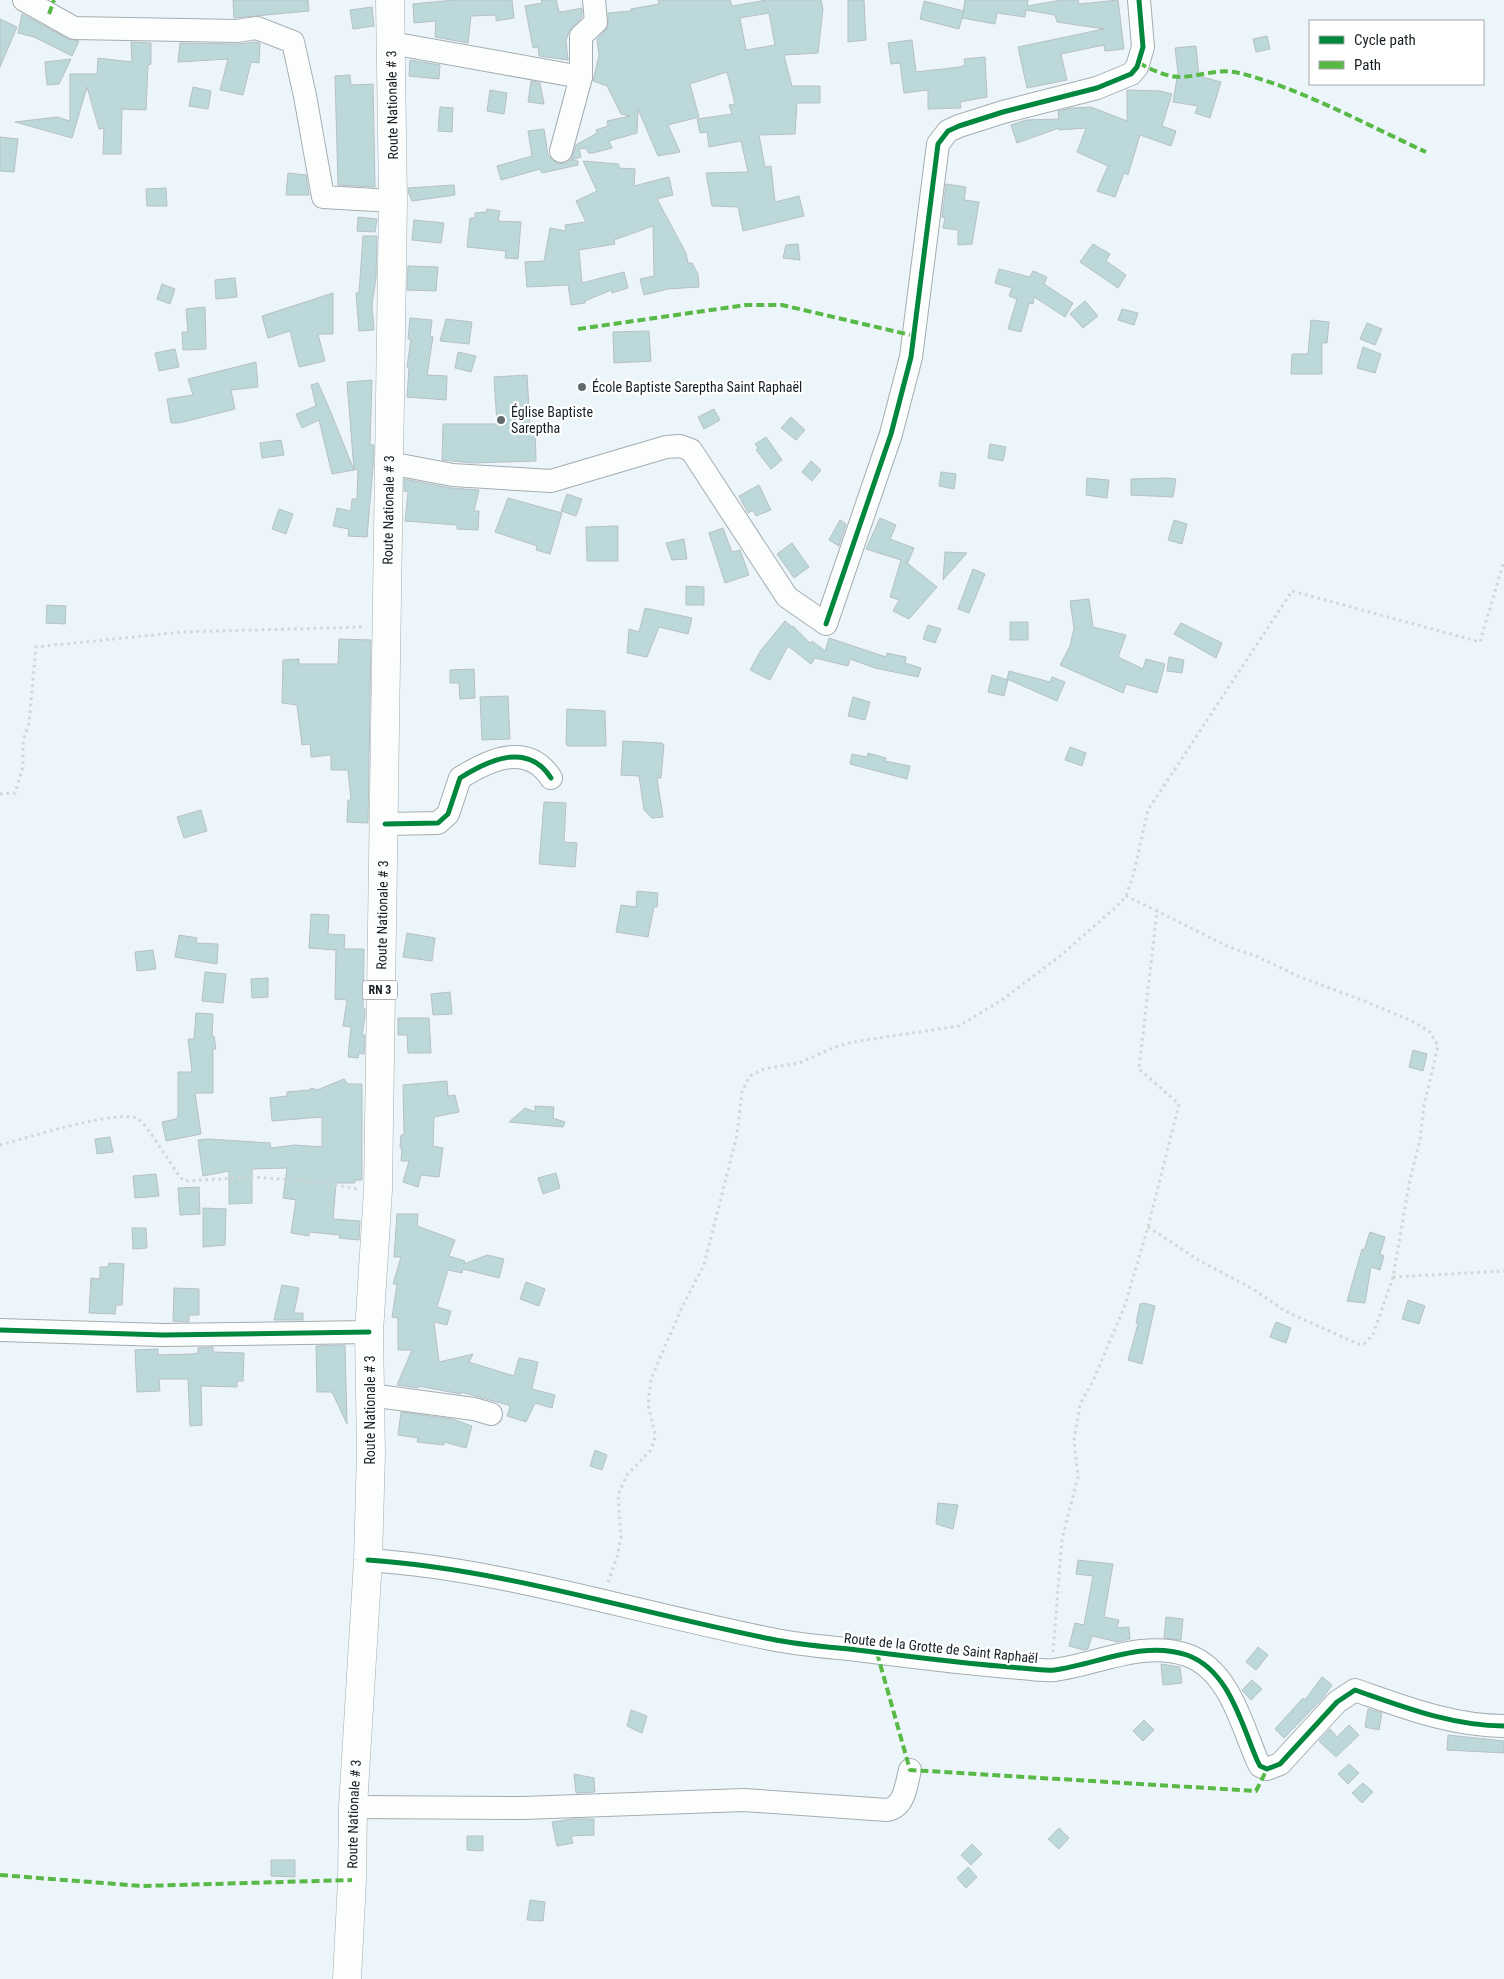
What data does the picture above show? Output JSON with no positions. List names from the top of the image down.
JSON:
{
  "streets": {
    "main road": ["Route Nationale # 3", "RN 3"],
    "street": ["Route de la Grotte de Saint Raphaël"]
  },
  "crossings": [
    ["Route Nationale # 3", "Route de la Grotte de Saint Raphaël"]
  ],
  "places": ["École Baptiste Sareptha Saint Raphaël", "Église Baptiste Sareptha"],
  "legend": ["Cycle path", "Path"]
}
